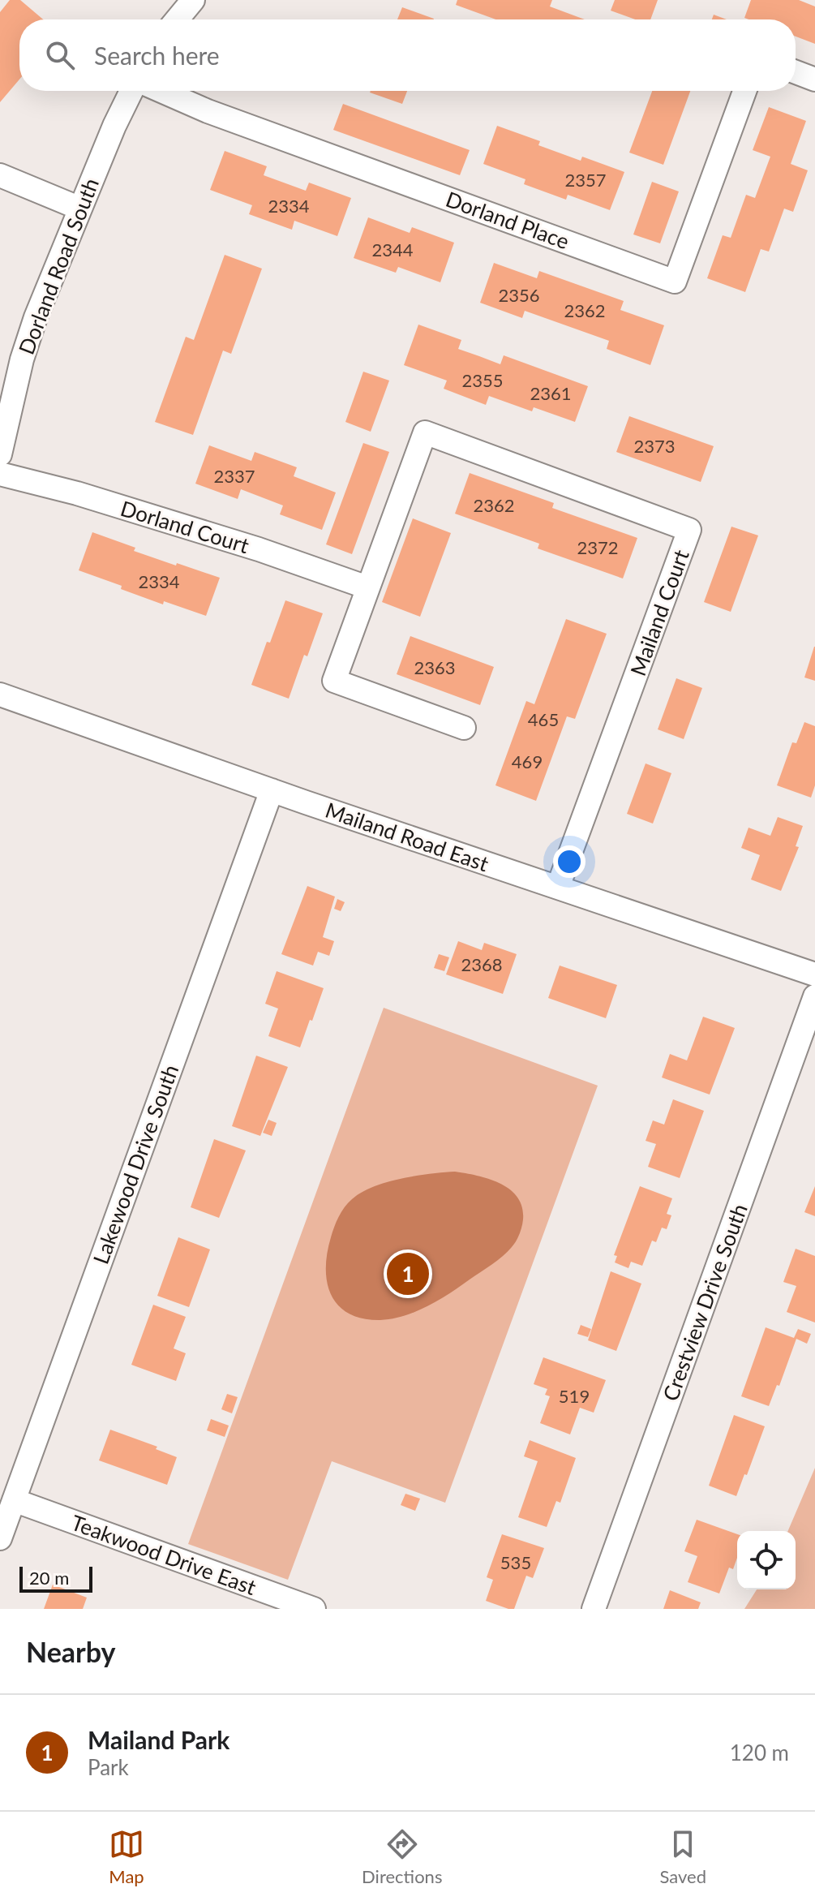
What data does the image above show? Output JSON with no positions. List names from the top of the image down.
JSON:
{
  "streets": {
    "street": [
      "Dorland Place",
      "Dorland Road South",
      "Dorland Court",
      "Mailand Court",
      "Mailand Road East",
      "Lakewood Drive South",
      "Crestview Drive South",
      "Teakwood Drive East"
    ]
  },
  "crossings": [
    ["Dorland Court", "Mailand Court"],
    ["Mailand Court", "Mailand Road East"],
    ["Mailand Road East", "Lakewood Drive South"],
    ["Lakewood Drive South", "Teakwood Drive East"]
  ],
  "house_numbers": [
    "2357",
    "2334",
    "2344",
    "2356",
    "2362",
    "2355",
    "2361",
    "2373",
    "2337",
    "2362",
    "2372",
    "2334",
    "2363",
    "465",
    "469",
    "2368",
    "519",
    "535"
  ],
  "scale_bar": "20 m",
  "page": {
    "search": "Search here",
    "pins": "1",
    "scale": "20 m",
    "heading": "Nearby",
    "list": [
      {
        "mark": "1",
        "name": "Mailand Park",
        "note": "Park",
        "value": "120 m"
      }
    ],
    "nav": ["Map", "Directions", "Saved"]
  }
}
